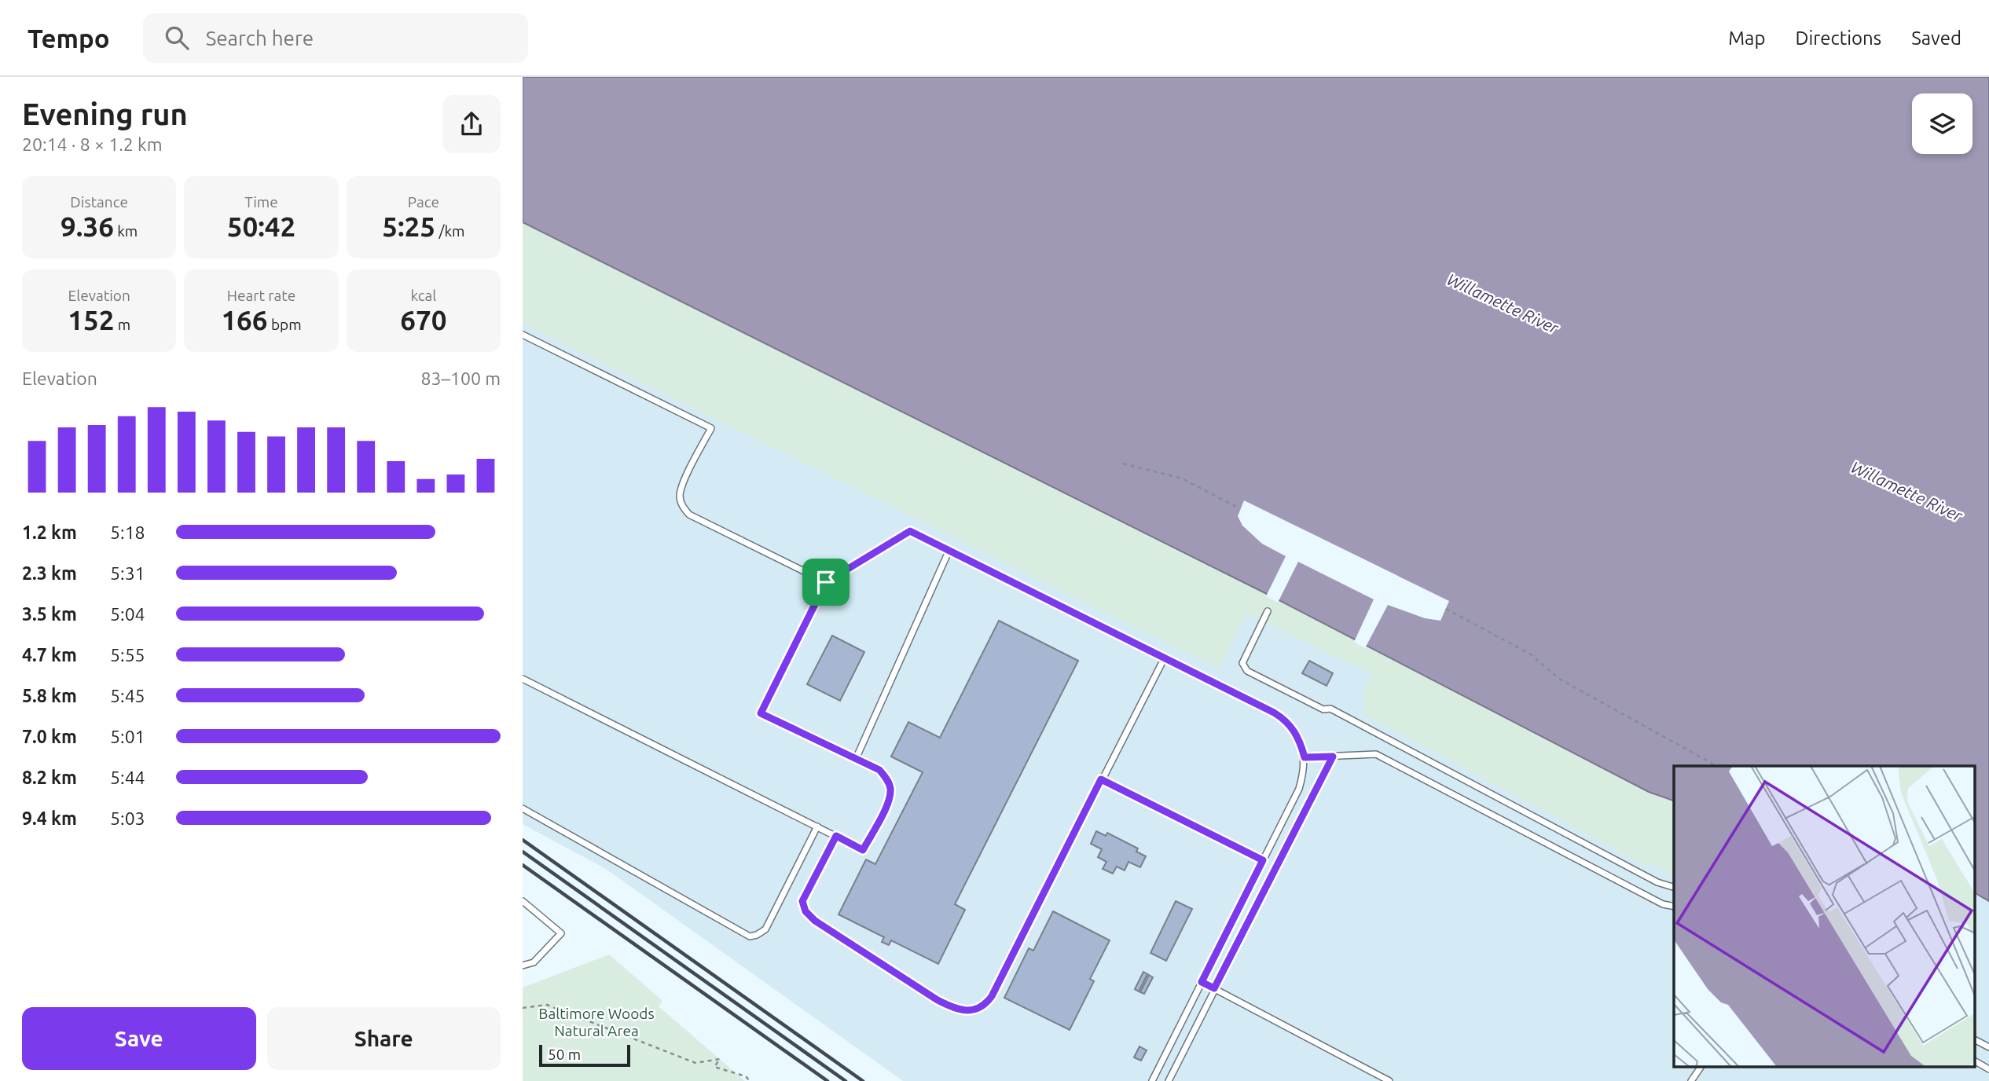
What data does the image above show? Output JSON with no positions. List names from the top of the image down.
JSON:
{
  "water": ["Willamette River"],
  "parks": ["Baltimore Woods Natural Area"],
  "scale_bar": "50 m",
  "page": {
    "header": "Tempo",
    "search": "Search here",
    "nav": ["Map", "Directions", "Saved"],
    "heading": ["Evening run", "20:14 · 8 × 1.2 km"],
    "stats": [
      ["Distance", "9.36 km"],
      ["Time", "50:42"],
      ["Pace", "5:25 /km"],
      ["Elevation", "152 m"],
      ["Heart rate", "166 bpm"],
      ["kcal", "670"]
    ],
    "chart": ["Elevation", "83–100 m"],
    "list": [
      {
        "name": "1.2 km",
        "note": "5:18"
      },
      {
        "name": "2.3 km",
        "note": "5:31"
      },
      {
        "name": "3.5 km",
        "note": "5:04"
      },
      {
        "name": "4.7 km",
        "note": "5:55"
      },
      {
        "name": "5.8 km",
        "note": "5:45"
      },
      {
        "name": "7.0 km",
        "note": "5:01"
      },
      {
        "name": "8.2 km",
        "note": "5:44"
      },
      {
        "name": "9.4 km",
        "note": "5:03"
      }
    ],
    "buttons": ["Save", "Share"],
    "scale": "50 m"
  }
}
